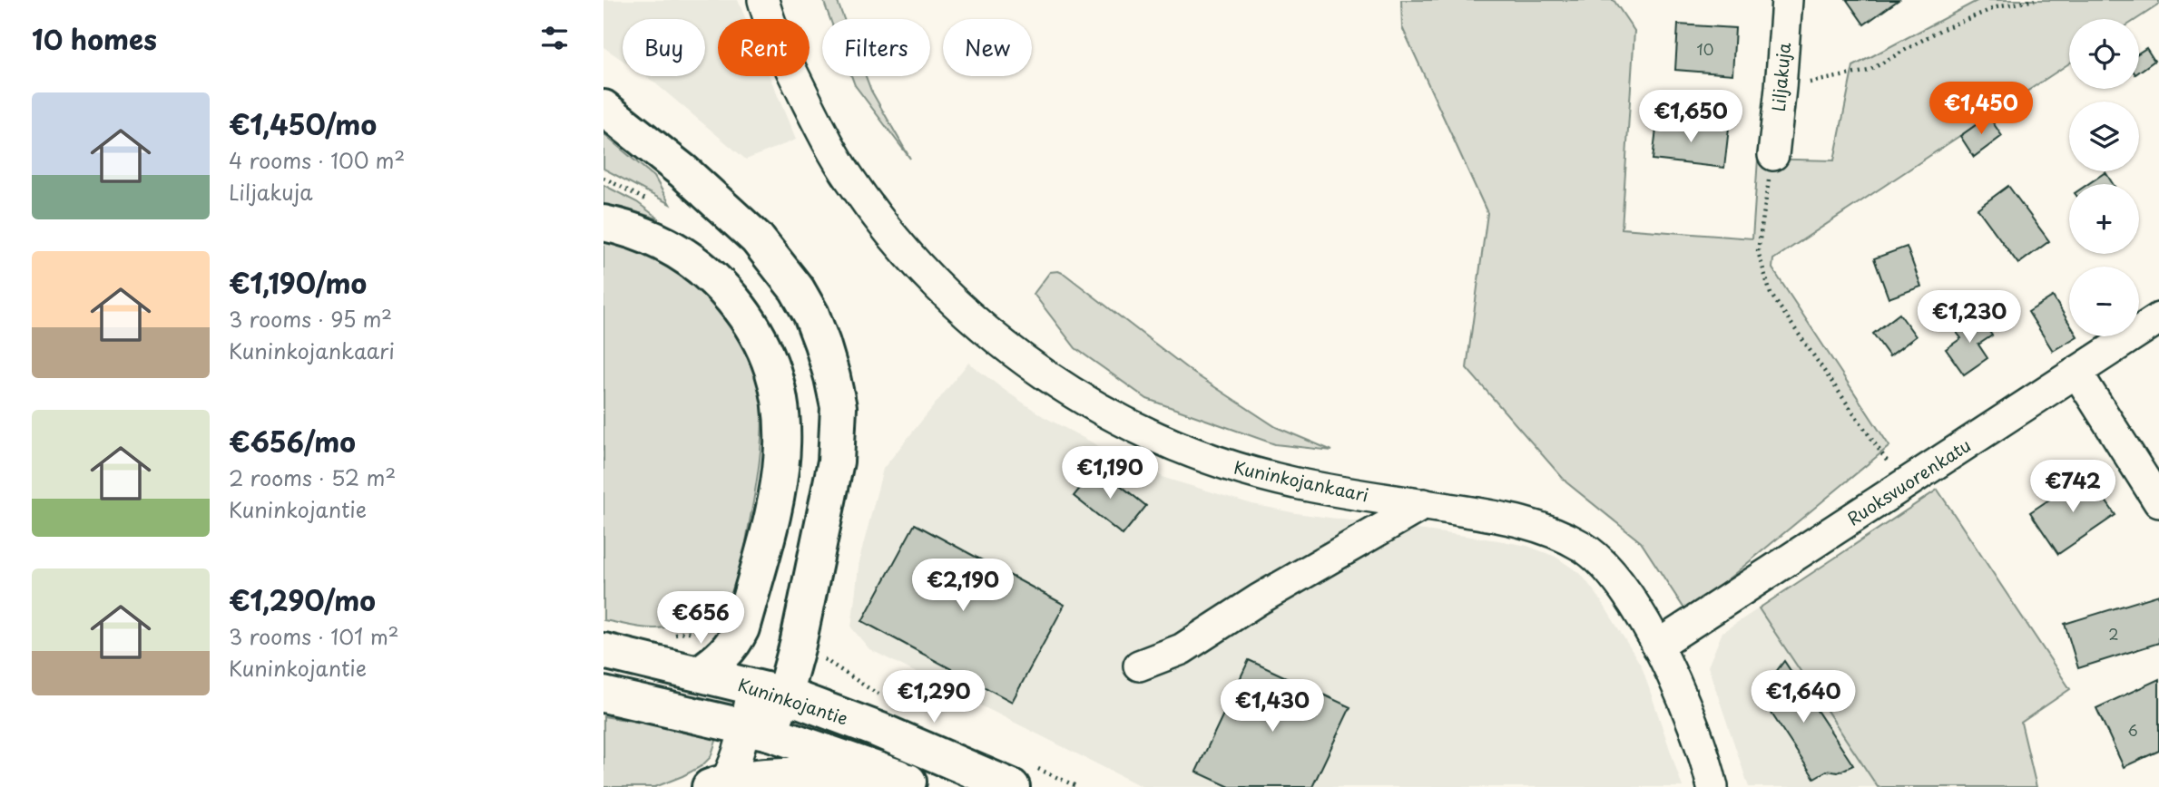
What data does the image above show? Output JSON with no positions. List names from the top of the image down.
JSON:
{
  "streets": {
    "main road": ["Kuninkojantie"],
    "street": ["Liljakuja", "Kuninkojankaari", "Ruoksvuorenkatu"]
  },
  "crossings": [
    ["Kuninkojankaari", "Ruoksvuorenkatu"]
  ],
  "house_numbers": ["10", "2", "6"],
  "page": {
    "heading": "10 homes",
    "map_buttons": ["+", "−"],
    "chip": [
      "Buy",
      "Rent",
      "Filters",
      "New"
    ],
    "list": [
      {
        "name": "€1,450/mo",
        "note": "4 rooms · 100 m² · Liljakuja"
      },
      {
        "name": "€1,190/mo",
        "note": "3 rooms · 95 m² · Kuninkojankaari"
      },
      {
        "name": "€656/mo",
        "note": "2 rooms · 52 m² · Kuninkojantie"
      },
      {
        "name": "€1,290/mo",
        "note": "3 rooms · 101 m² · Kuninkojantie"
      }
    ],
    "price": [
      "€1,450",
      "€1,650",
      "€1,230",
      "€1,190",
      "€742",
      "€2,190",
      "€656",
      "€1,290",
      "€1,640",
      "€1,430"
    ]
  }
}
